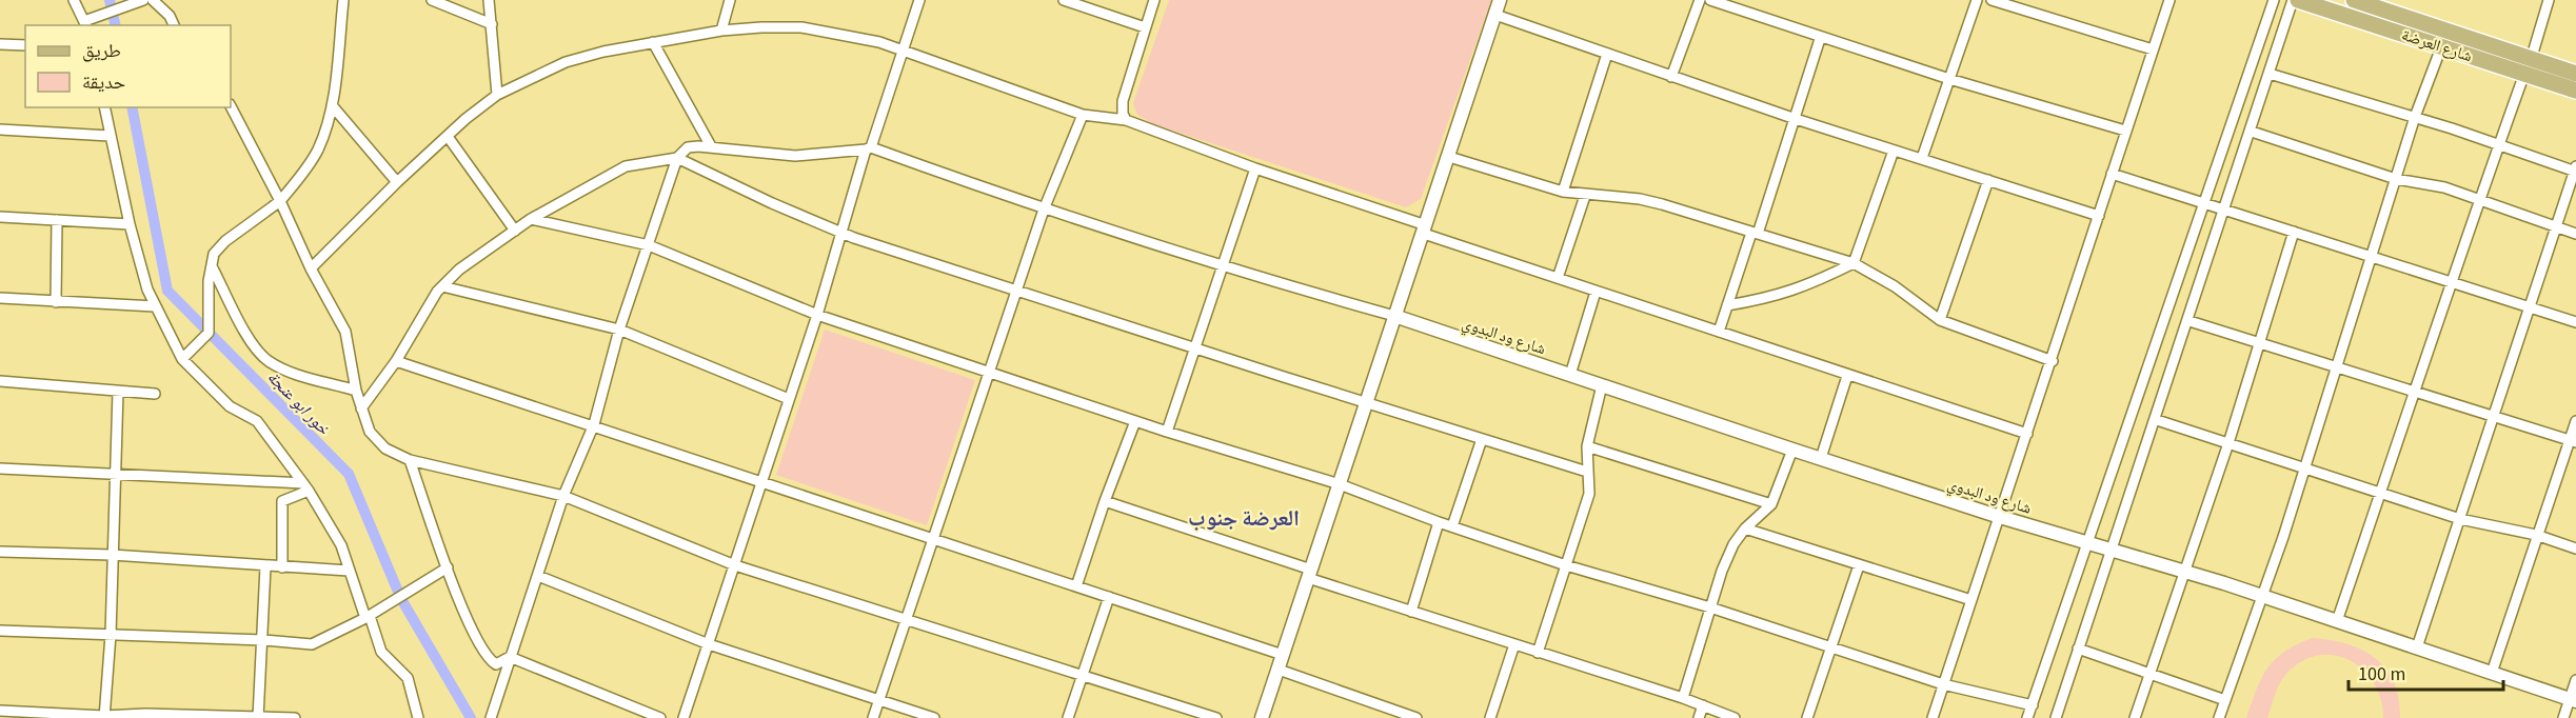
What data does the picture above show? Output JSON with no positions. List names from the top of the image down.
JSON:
{
  "streets": {
    "main road": ["شارع العرضة"],
    "street": ["شارع ود البدوي"]
  },
  "districts": ["العرضة جنوب"],
  "water": ["خور ابو عنجة"],
  "legend": ["طريق", "حديقة"],
  "scale_bar": "100 m"
}
